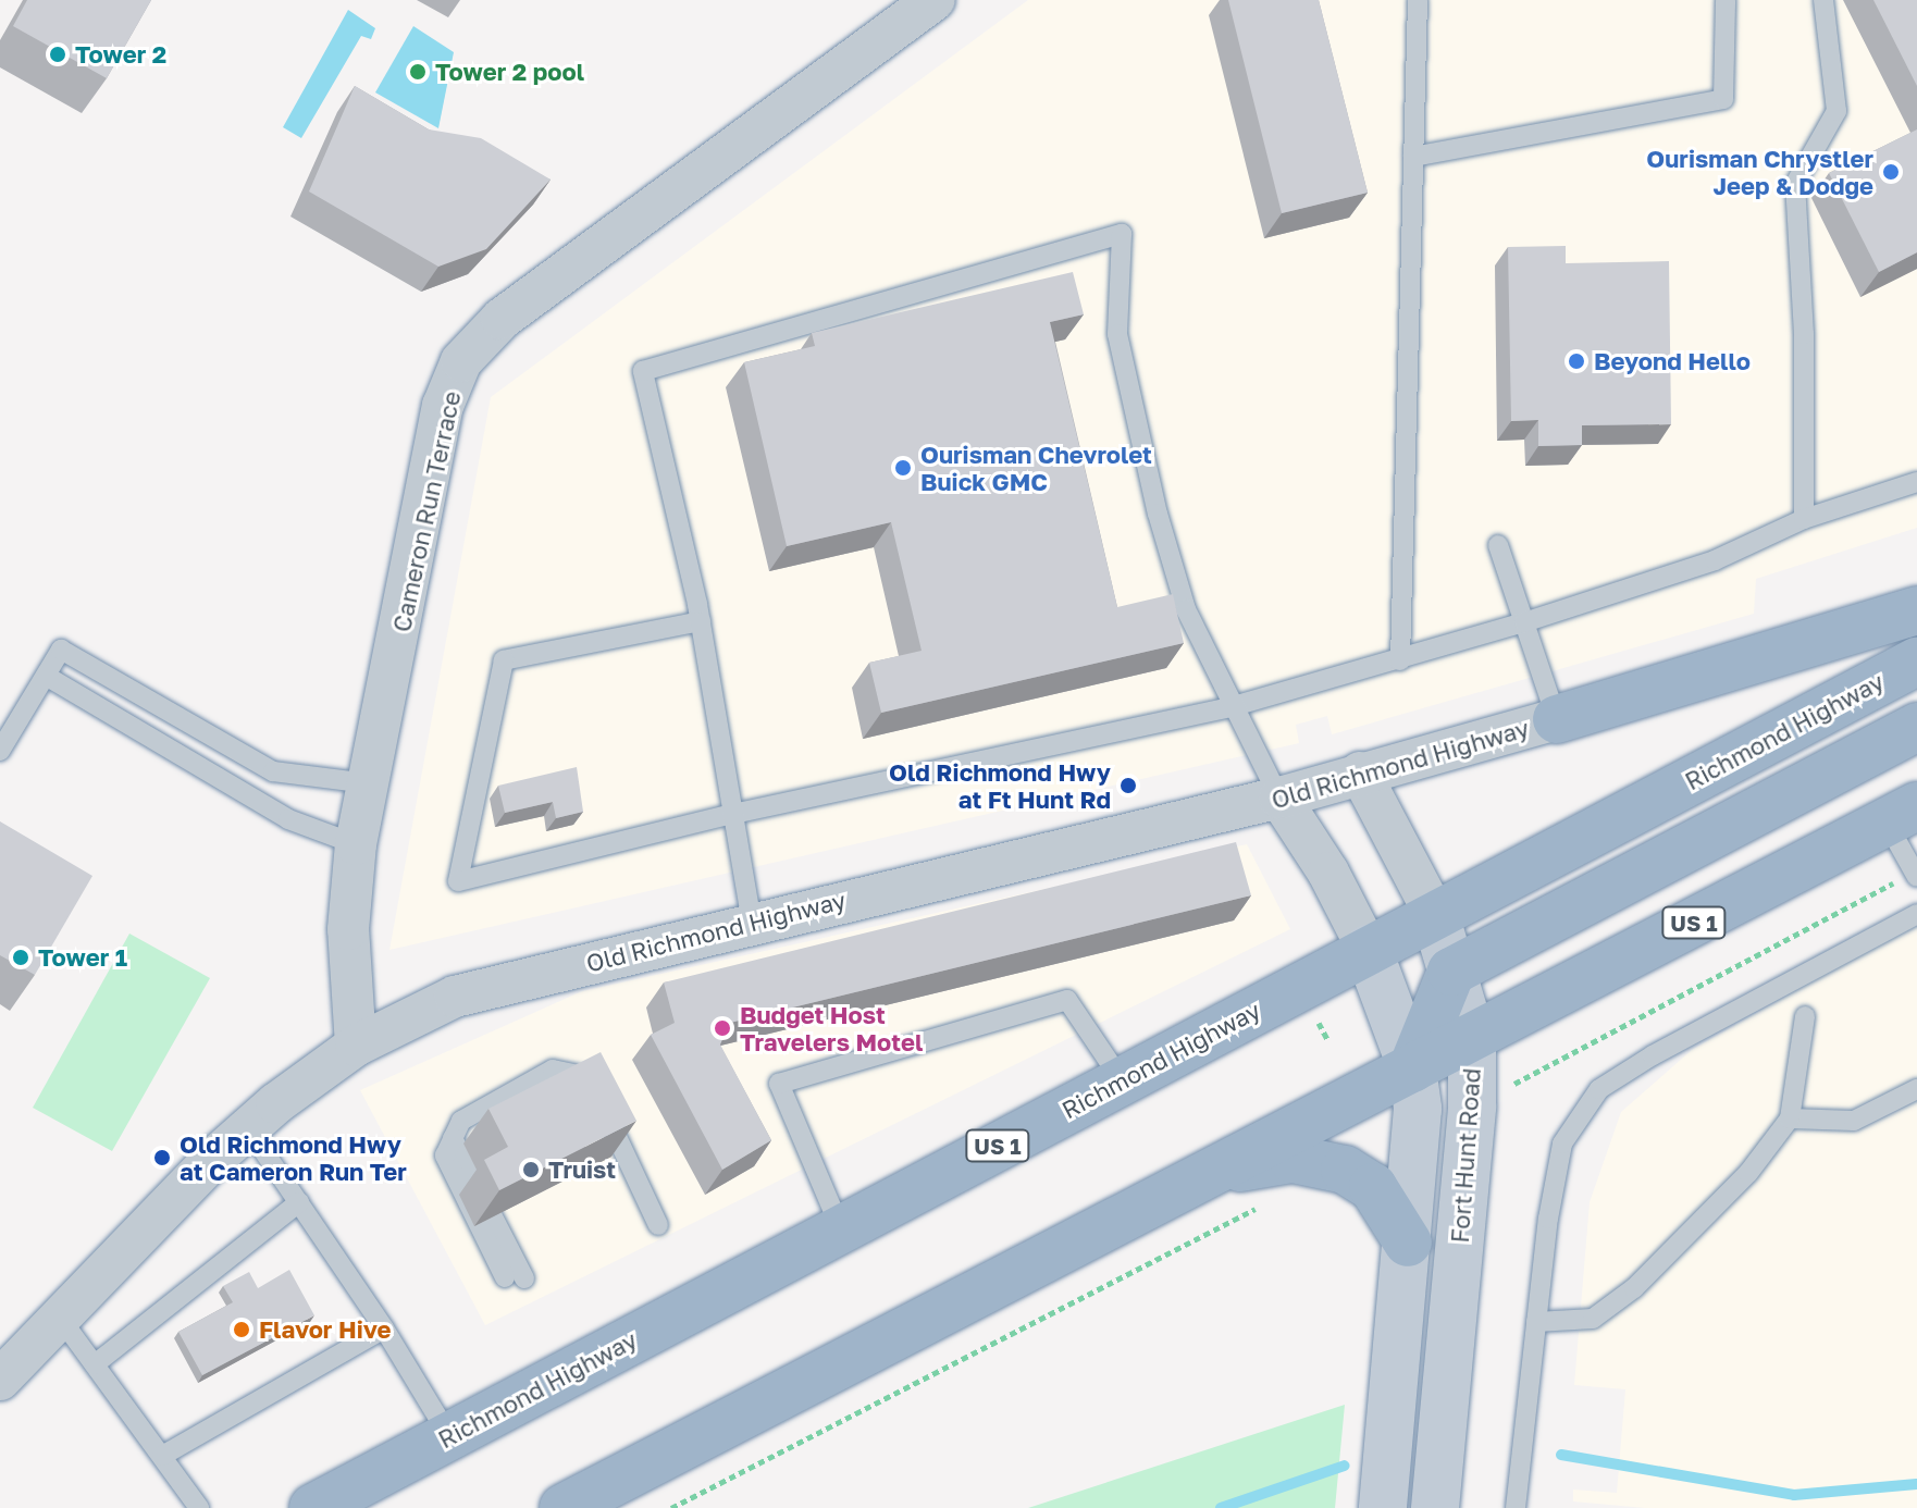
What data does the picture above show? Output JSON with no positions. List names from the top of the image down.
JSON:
{
  "streets": {
    "highway": ["Richmond Highway", "US 1"],
    "main road": ["Fort Hunt Road"],
    "street": ["Cameron Run Terrace", "Old Richmond Highway"]
  },
  "crossings": [
    ["Cameron Run Terrace", "Old Richmond Highway"],
    ["Richmond Highway", "Fort Hunt Road"],
    ["Old Richmond Highway", "Fort Hunt Road"],
    ["US 1", "Fort Hunt Road"]
  ],
  "places": [
    "Tower 2",
    "Tower 2 pool",
    "Ourisman Chrystler Jeep & Dodge",
    "Beyond Hello",
    "Ourisman Chevrolet Buick GMC",
    "Old Richmond Hwy at Ft Hunt Rd",
    "Tower 1",
    "Budget Host Travelers Motel",
    "Old Richmond Hwy at Cameron Run Ter",
    "Truist",
    "Flavor Hive"
  ]
}
